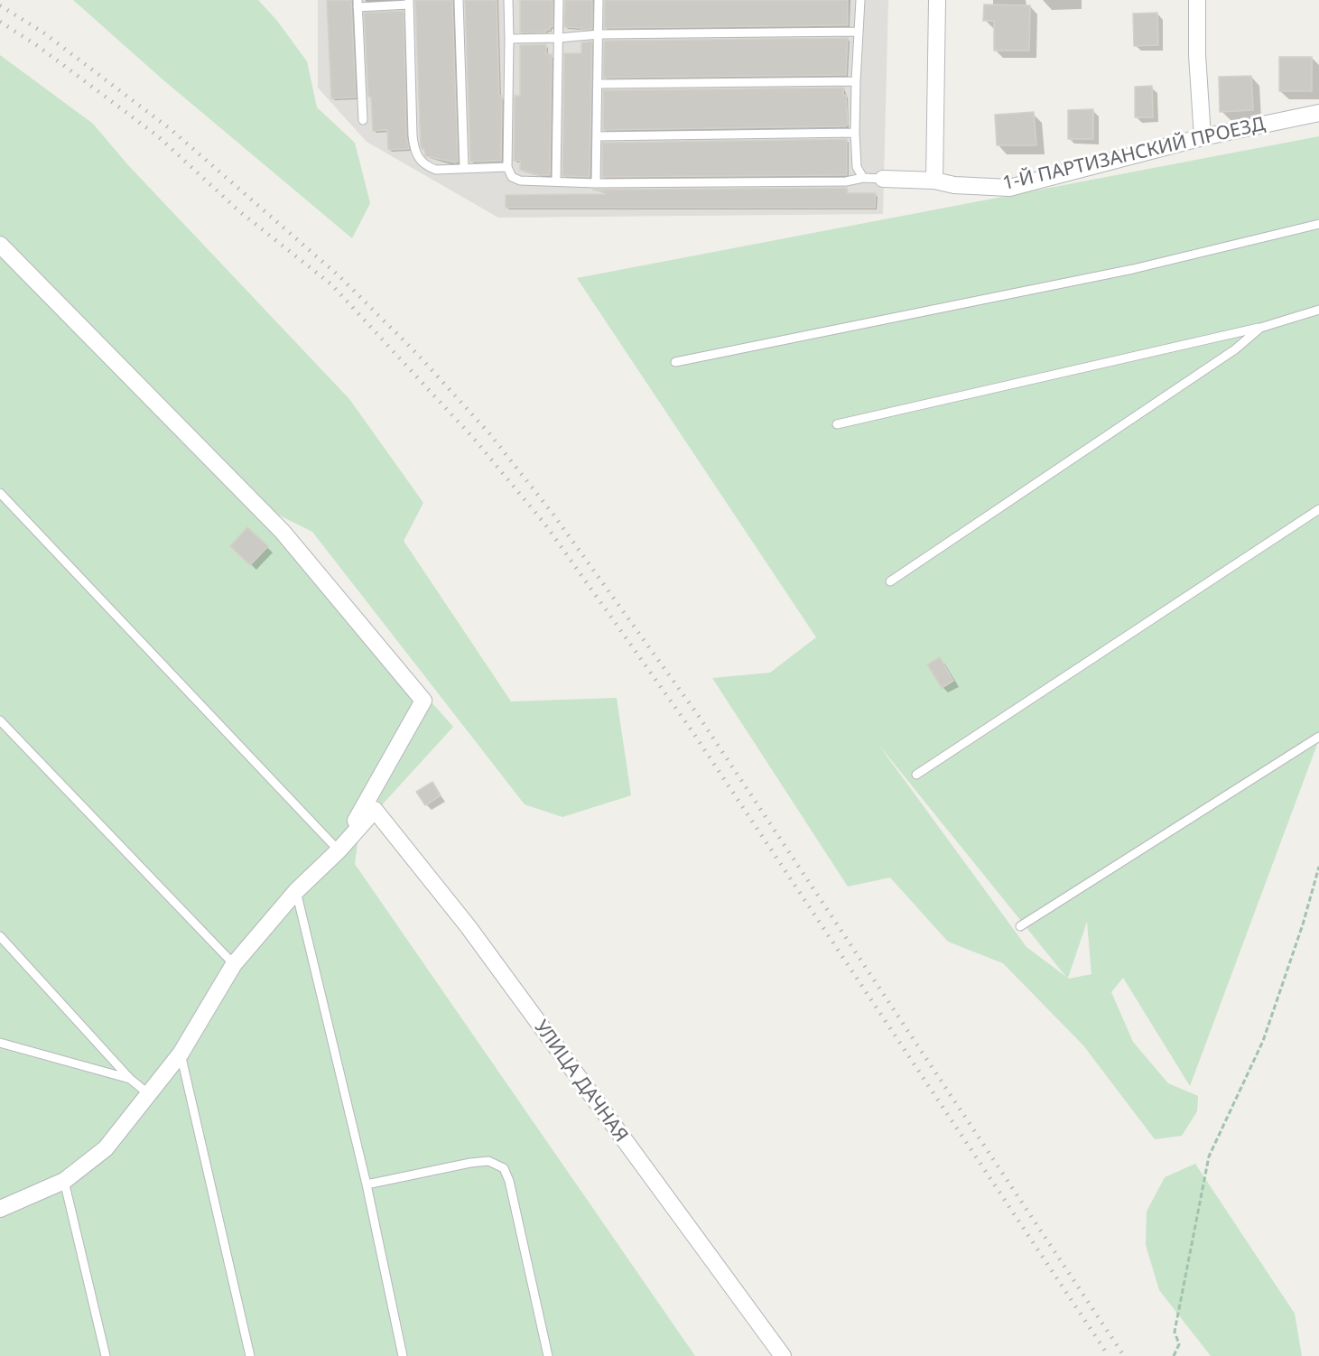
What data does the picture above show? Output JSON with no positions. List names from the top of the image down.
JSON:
{
  "streets": {
    "street": ["1-Й ПАРТИЗАНСКИЙ ПРОЕЗД", "УЛИЦА ДАЧНАЯ"]
  }
}
